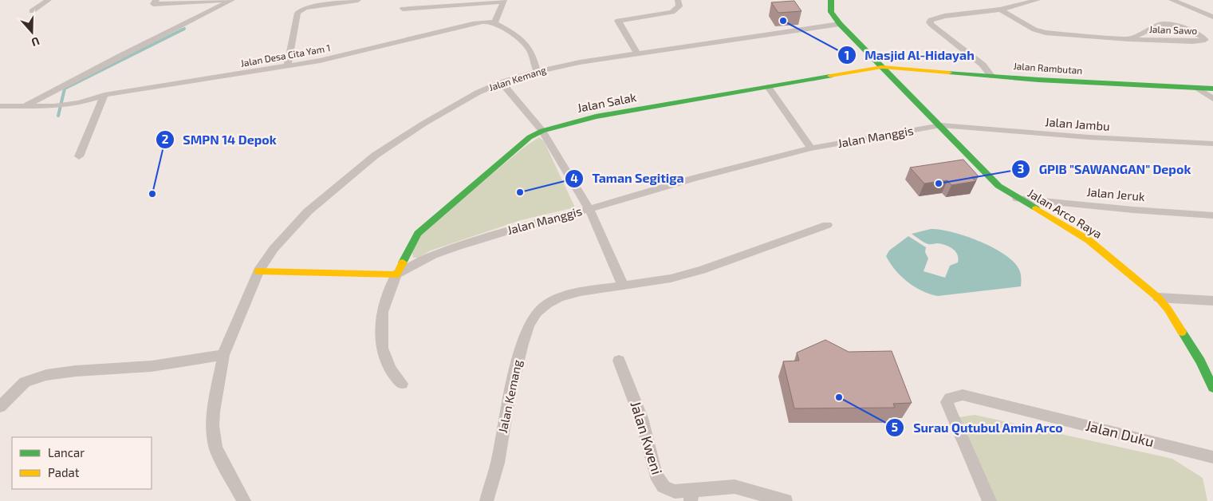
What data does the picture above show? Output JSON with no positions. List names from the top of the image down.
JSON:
{
  "streets": {
    "street": [
      "Jalan Sawo",
      "Jalan Desa Cita Yam 1",
      "Jalan Rambutan",
      "Jalan Kemang",
      "Jalan Salak",
      "Jalan Jambu",
      "Jalan Manggis",
      "Jalan Jeruk",
      "Jalan Arco Raya",
      "Jalan Duku",
      "Jalan Kweni"
    ]
  },
  "crossings": [
    ["Jalan Rambutan", "Jalan Salak"],
    ["Jalan Rambutan", "Jalan Arco Raya"],
    ["Jalan Kemang", "Jalan Arco Raya"],
    ["Jalan Salak", "Jalan Manggis"],
    ["Jalan Salak", "Jalan Arco Raya"],
    ["Jalan Jambu", "Jalan Manggis"],
    ["Jalan Jambu", "Jalan Arco Raya"],
    ["Jalan Manggis", "Jalan Arco Raya"],
    ["Jalan Jeruk", "Jalan Arco Raya"]
  ],
  "places": [
    "Masjid Al-Hidayah",
    "GPIB \"SAWANGAN\" Depok",
    "Taman Segitiga",
    "SMPN 14 Depok",
    "Surau Qutubul Amin Arco"
  ],
  "legend": ["Lancar", "Padat"],
  "north": "bottom"
}
